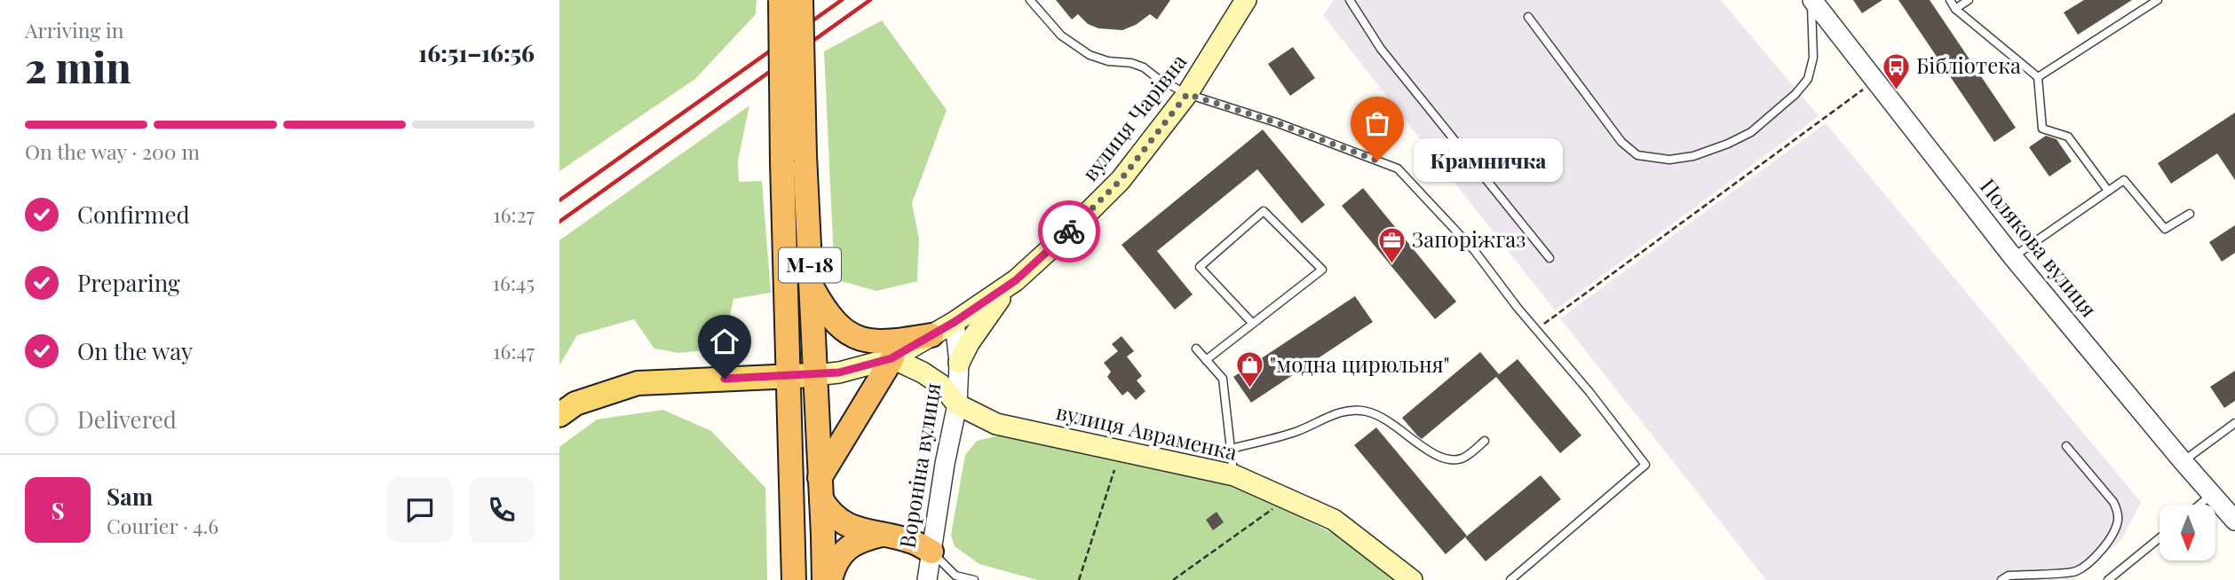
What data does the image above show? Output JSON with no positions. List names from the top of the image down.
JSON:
{
  "streets": {
    "highway": ["М-18"],
    "main road": ["вулиця Чарівна", "вулиця Авраменка"],
    "street": ["Полякова вулиця", "Вороніна вулиця"]
  },
  "crossings": [
    ["вулиця Чарівна", "М-18"],
    ["вулиця Чарівна", "Вороніна вулиця"],
    ["вулиця Авраменка", "Вороніна вулиця"]
  ],
  "places": {
    "bus stop": ["Бібліотека"],
    "other": ["Крамничка"],
    "office": ["Запоріжгаз"],
    "shop": ["\"модна цирюльня\""]
  },
  "north": "bottom",
  "page": {
    "heading": ["2 min", "Arriving in", "16:51–16:56"],
    "panel": ["Sam", "Courier · 4.6"],
    "bar": "On the way · 200 m",
    "bubble": "Крамничка",
    "list": [
      ["Confirmed", "16:27"],
      ["Preparing", "16:45"],
      ["On the way", "16:47"],
      "Delivered"
    ],
    "round": "S"
  }
}
